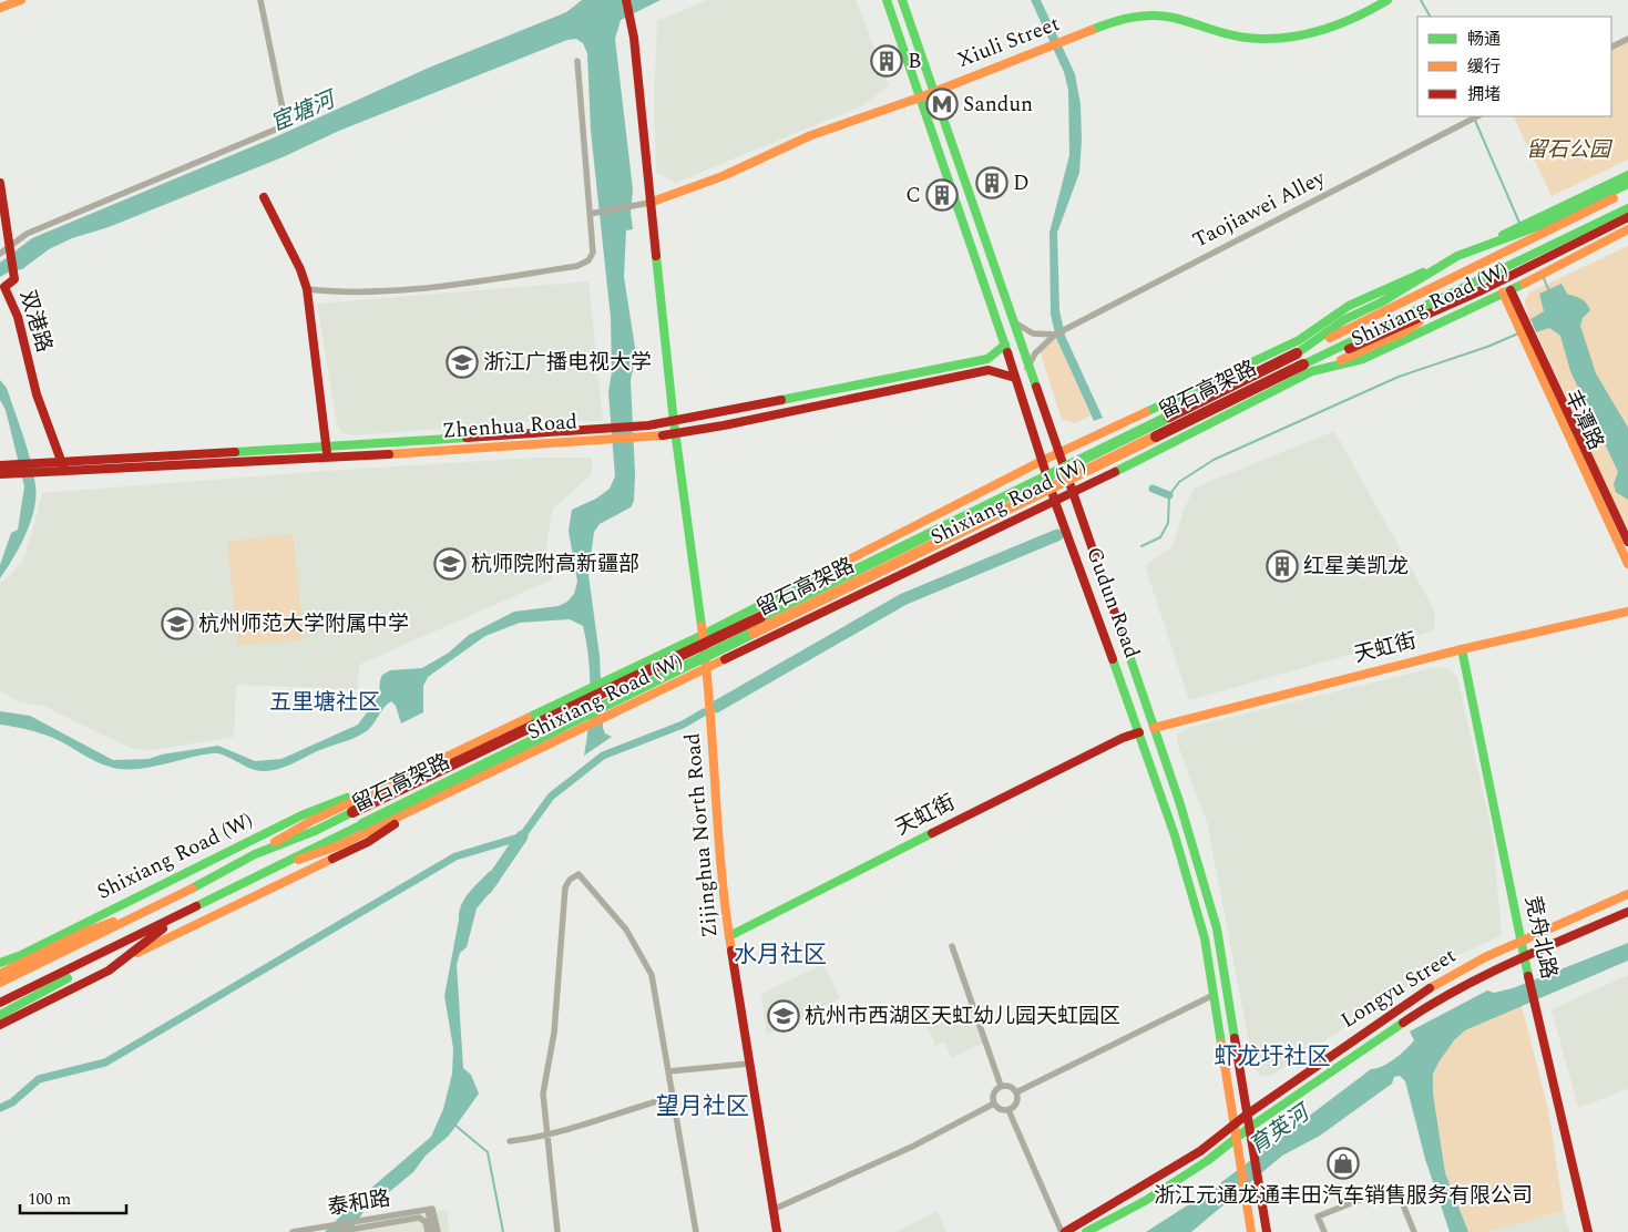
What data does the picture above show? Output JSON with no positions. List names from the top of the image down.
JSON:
{
  "streets": {
    "main road": [
      "Xiuli Street",
      "Shixiang Road (W)",
      "双港路",
      "留石高架路",
      "丰潭路",
      "Zhenhua Road",
      "Gudun Road",
      "天虹街",
      "Zijinghua North Road",
      "竞舟北路",
      "Longyu Street"
    ],
    "street": ["Taojiawei Alley", "泰和路"]
  },
  "crossings": [
    ["Xiuli Street", "Gudun Road"],
    ["Xiuli Street", "Zijinghua North Road"],
    ["Taojiawei Alley", "Gudun Road"],
    ["Shixiang Road (W)", "留石高架路"],
    ["Shixiang Road (W)", "丰潭路"],
    ["Shixiang Road (W)", "Gudun Road"],
    ["Shixiang Road (W)", "Zijinghua North Road"],
    ["双港路", "Zhenhua Road"],
    ["Zhenhua Road", "Gudun Road"],
    ["Zhenhua Road", "Zijinghua North Road"],
    ["Gudun Road", "天虹街"],
    ["Gudun Road", "Longyu Street"],
    ["天虹街", "Zijinghua North Road"],
    ["天虹街", "竞舟北路"],
    ["竞舟北路", "Longyu Street"]
  ],
  "districts": [
    "五里塘社区",
    "水月社区",
    "虾龙圩社区",
    "望月社区"
  ],
  "water": ["宦塘河", "育英河"],
  "parks": ["留石公园"],
  "places": {
    "building": [
      "B",
      "D",
      "C",
      "红星美凯龙"
    ],
    "metro station": ["Sandun"],
    "school or university": [
      "浙江广播电视大学",
      "杭师院附高新疆部",
      "杭州师范大学附属中学",
      "杭州市西湖区天虹幼儿园天虹园区"
    ],
    "shop": ["浙江元通龙通丰田汽车销售服务有限公司"]
  },
  "legend": ["畅通", "缓行", "拥堵"],
  "scale_bar": "100 m"
}
